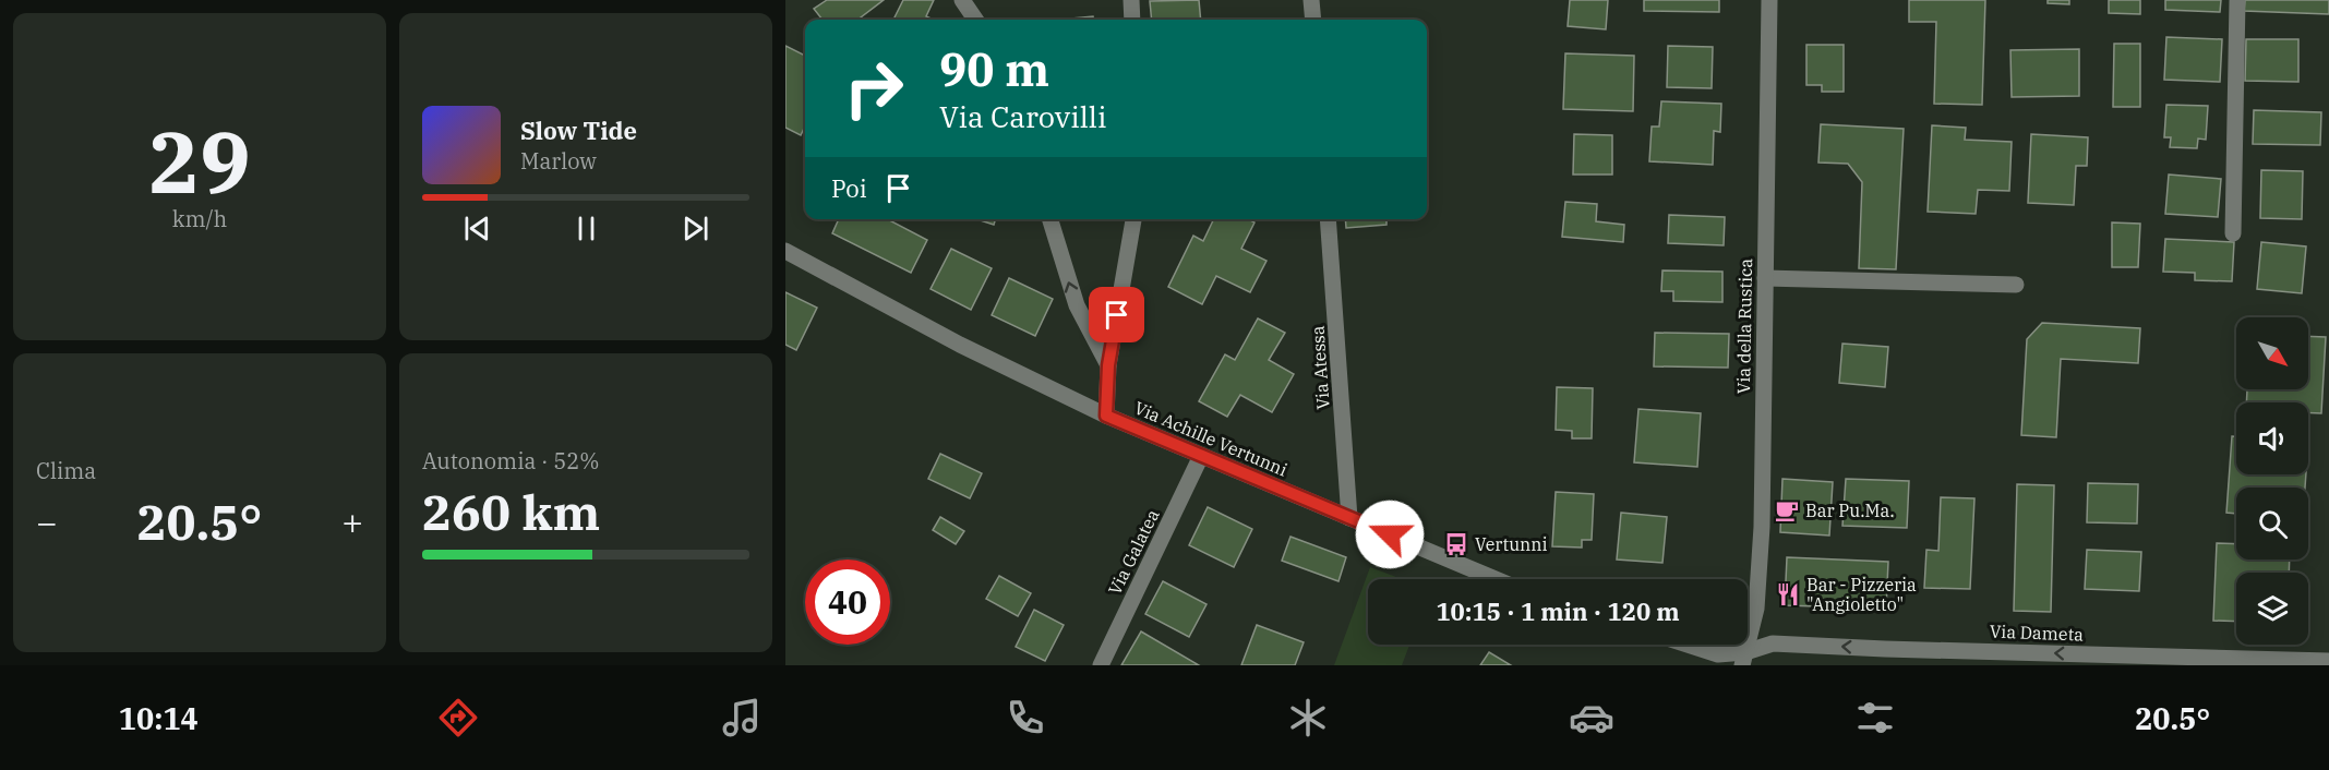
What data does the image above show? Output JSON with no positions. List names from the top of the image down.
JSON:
{
  "streets": {
    "street": [
      "Via della Rustica",
      "Via Atessa",
      "Via Achille Vertunni",
      "Via Galatea",
      "Via Dameta"
    ]
  },
  "crossings": [
    ["Via della Rustica", "Via Dameta"],
    ["Via Atessa", "Via Achille Vertunni"],
    ["Via Achille Vertunni", "Via Galatea"]
  ],
  "one_way": ["Via Dameta"],
  "places": {
    "cafe": ["Bar Pu.Ma."],
    "bus stop": ["Vertunni"],
    "restaurant": ["Bar - Pizzeria \"Angioletto\""]
  },
  "north": "bottom right",
  "page": {
    "tile": [
      ["29", "km/h"],
      "Clima",
      ["Autonomia · 52%", "260 km"]
    ],
    "turn": ["90 m", "Via Carovilli"],
    "song": ["Slow Tide", "Marlow"],
    "then": "Poi",
    "heat": ["−", "20.5°", "+"],
    "limit": "40",
    "trip": "10:15 · 1 min · 120 m",
    "tabs": ["10:14", "20.5°"]
  }
}
